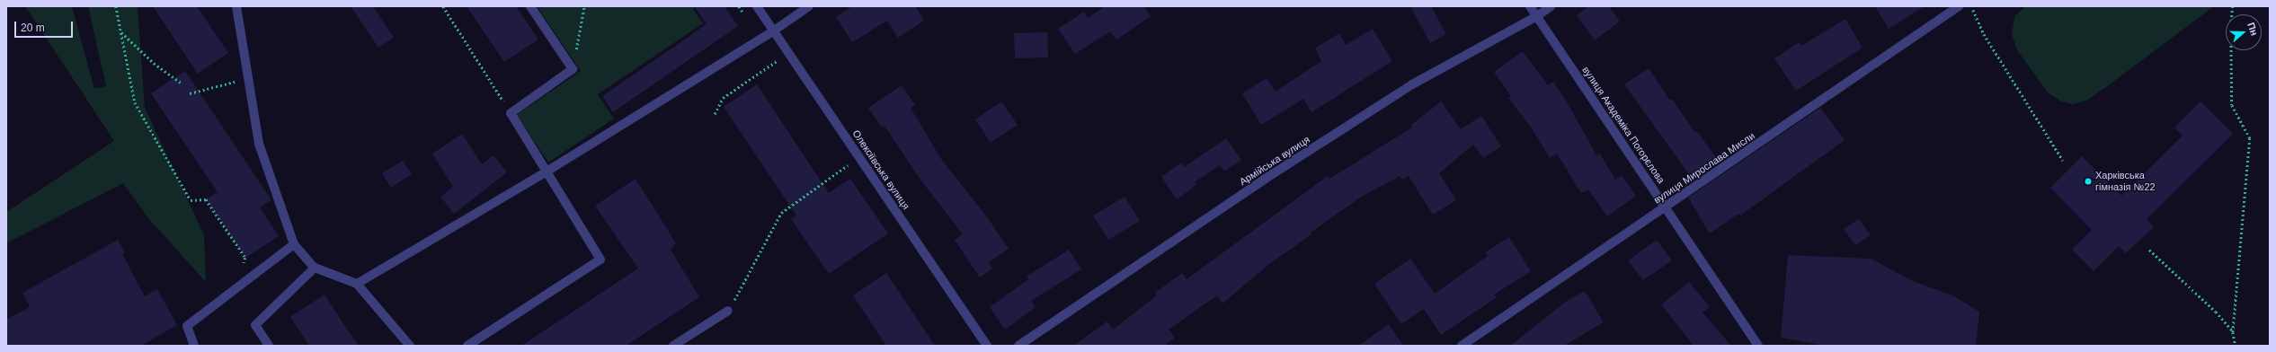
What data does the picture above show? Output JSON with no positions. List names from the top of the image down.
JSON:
{
  "streets": {
    "street": [
      "вулиця Академіка Погорєлова",
      "Армійська вулиця",
      "вулиця Мирослава Мисли",
      "Олексіївська вулиця"
    ]
  },
  "crossings": [
    ["вулиця Академіка Погорєлова", "Армійська вулиця"],
    ["вулиця Академіка Погорєлова", "вулиця Мирослава Мисли"]
  ],
  "places": ["Харківська гімназія №22"],
  "scale_bar": "20 m",
  "north": "right"
}
